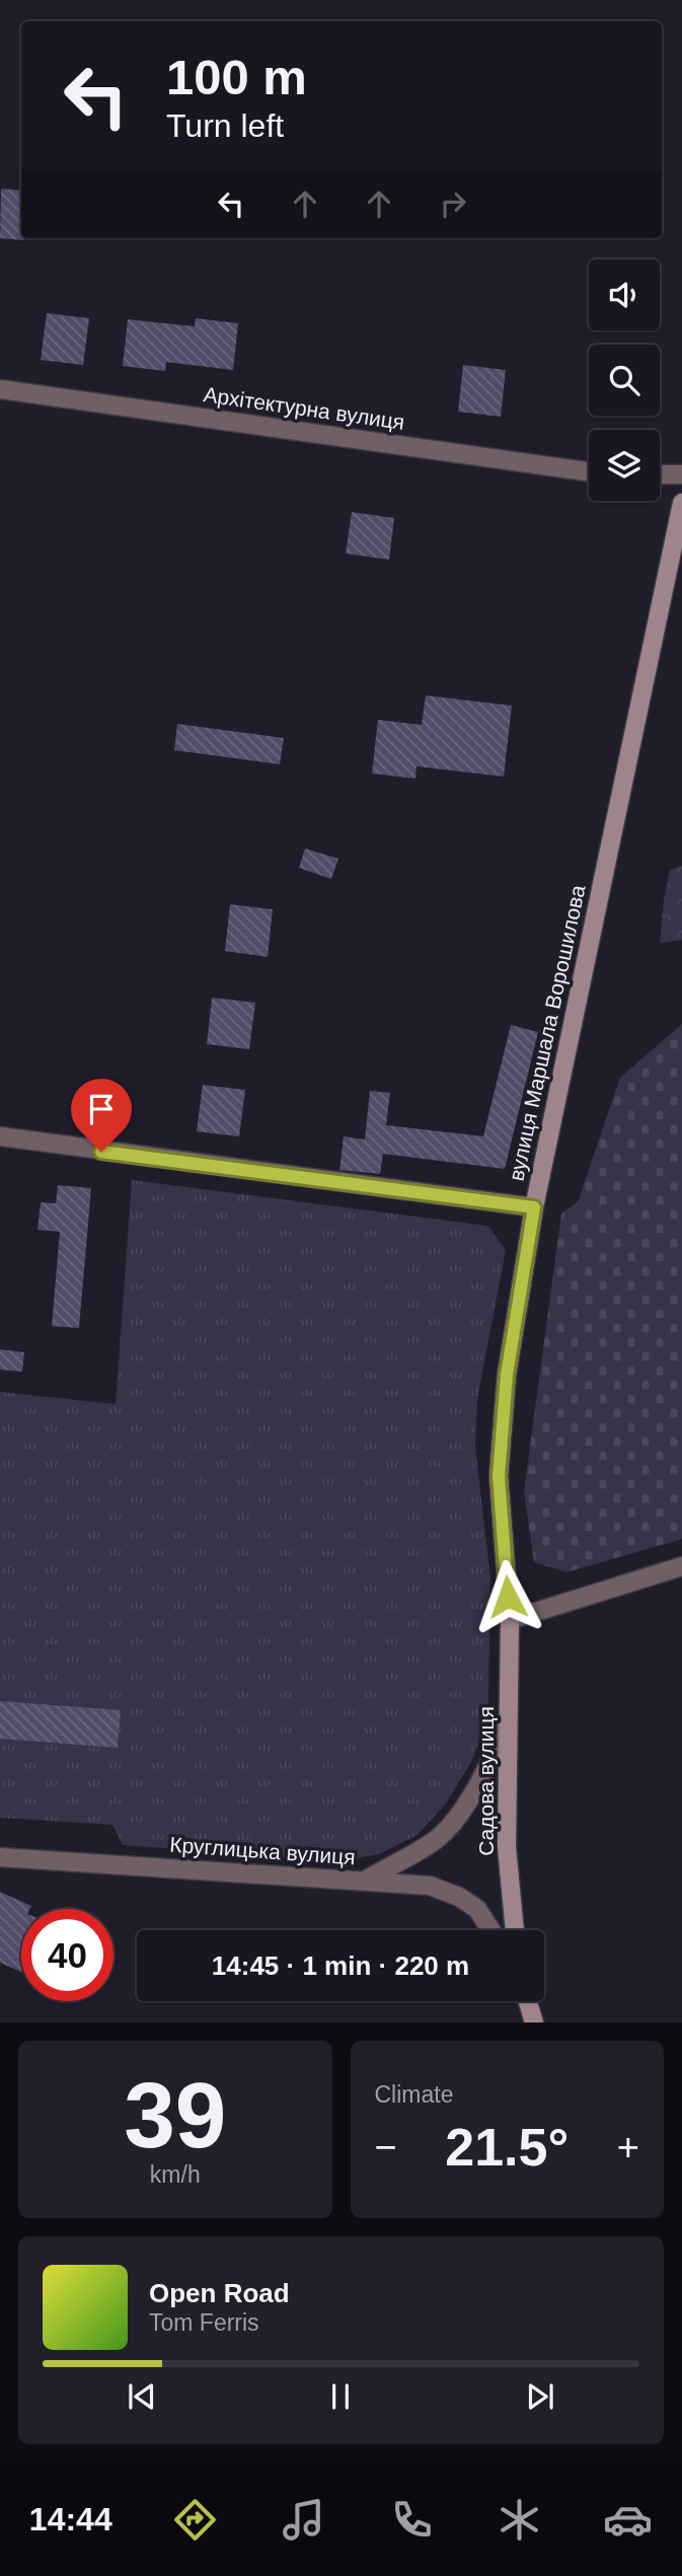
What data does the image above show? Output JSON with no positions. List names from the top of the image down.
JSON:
{
  "streets": {
    "street": [
      "Архітектурна вулиця",
      "вулиця Маршала Ворошилова",
      "Садова вулиця",
      "Круглицька вулиця"
    ]
  },
  "crossings": [
    ["вулиця Маршала Ворошилова", "Садова вулиця"]
  ],
  "page": {
    "turn": ["100 m", "Turn left"],
    "limit": "40",
    "trip": "14:45 · 1 min · 220 m",
    "tile": [
      ["39", "km/h"],
      "Climate"
    ],
    "heat": ["−", "21.5°", "+"],
    "song": ["Open Road", "Tom Ferris"],
    "tabs": "14:44"
  }
}
